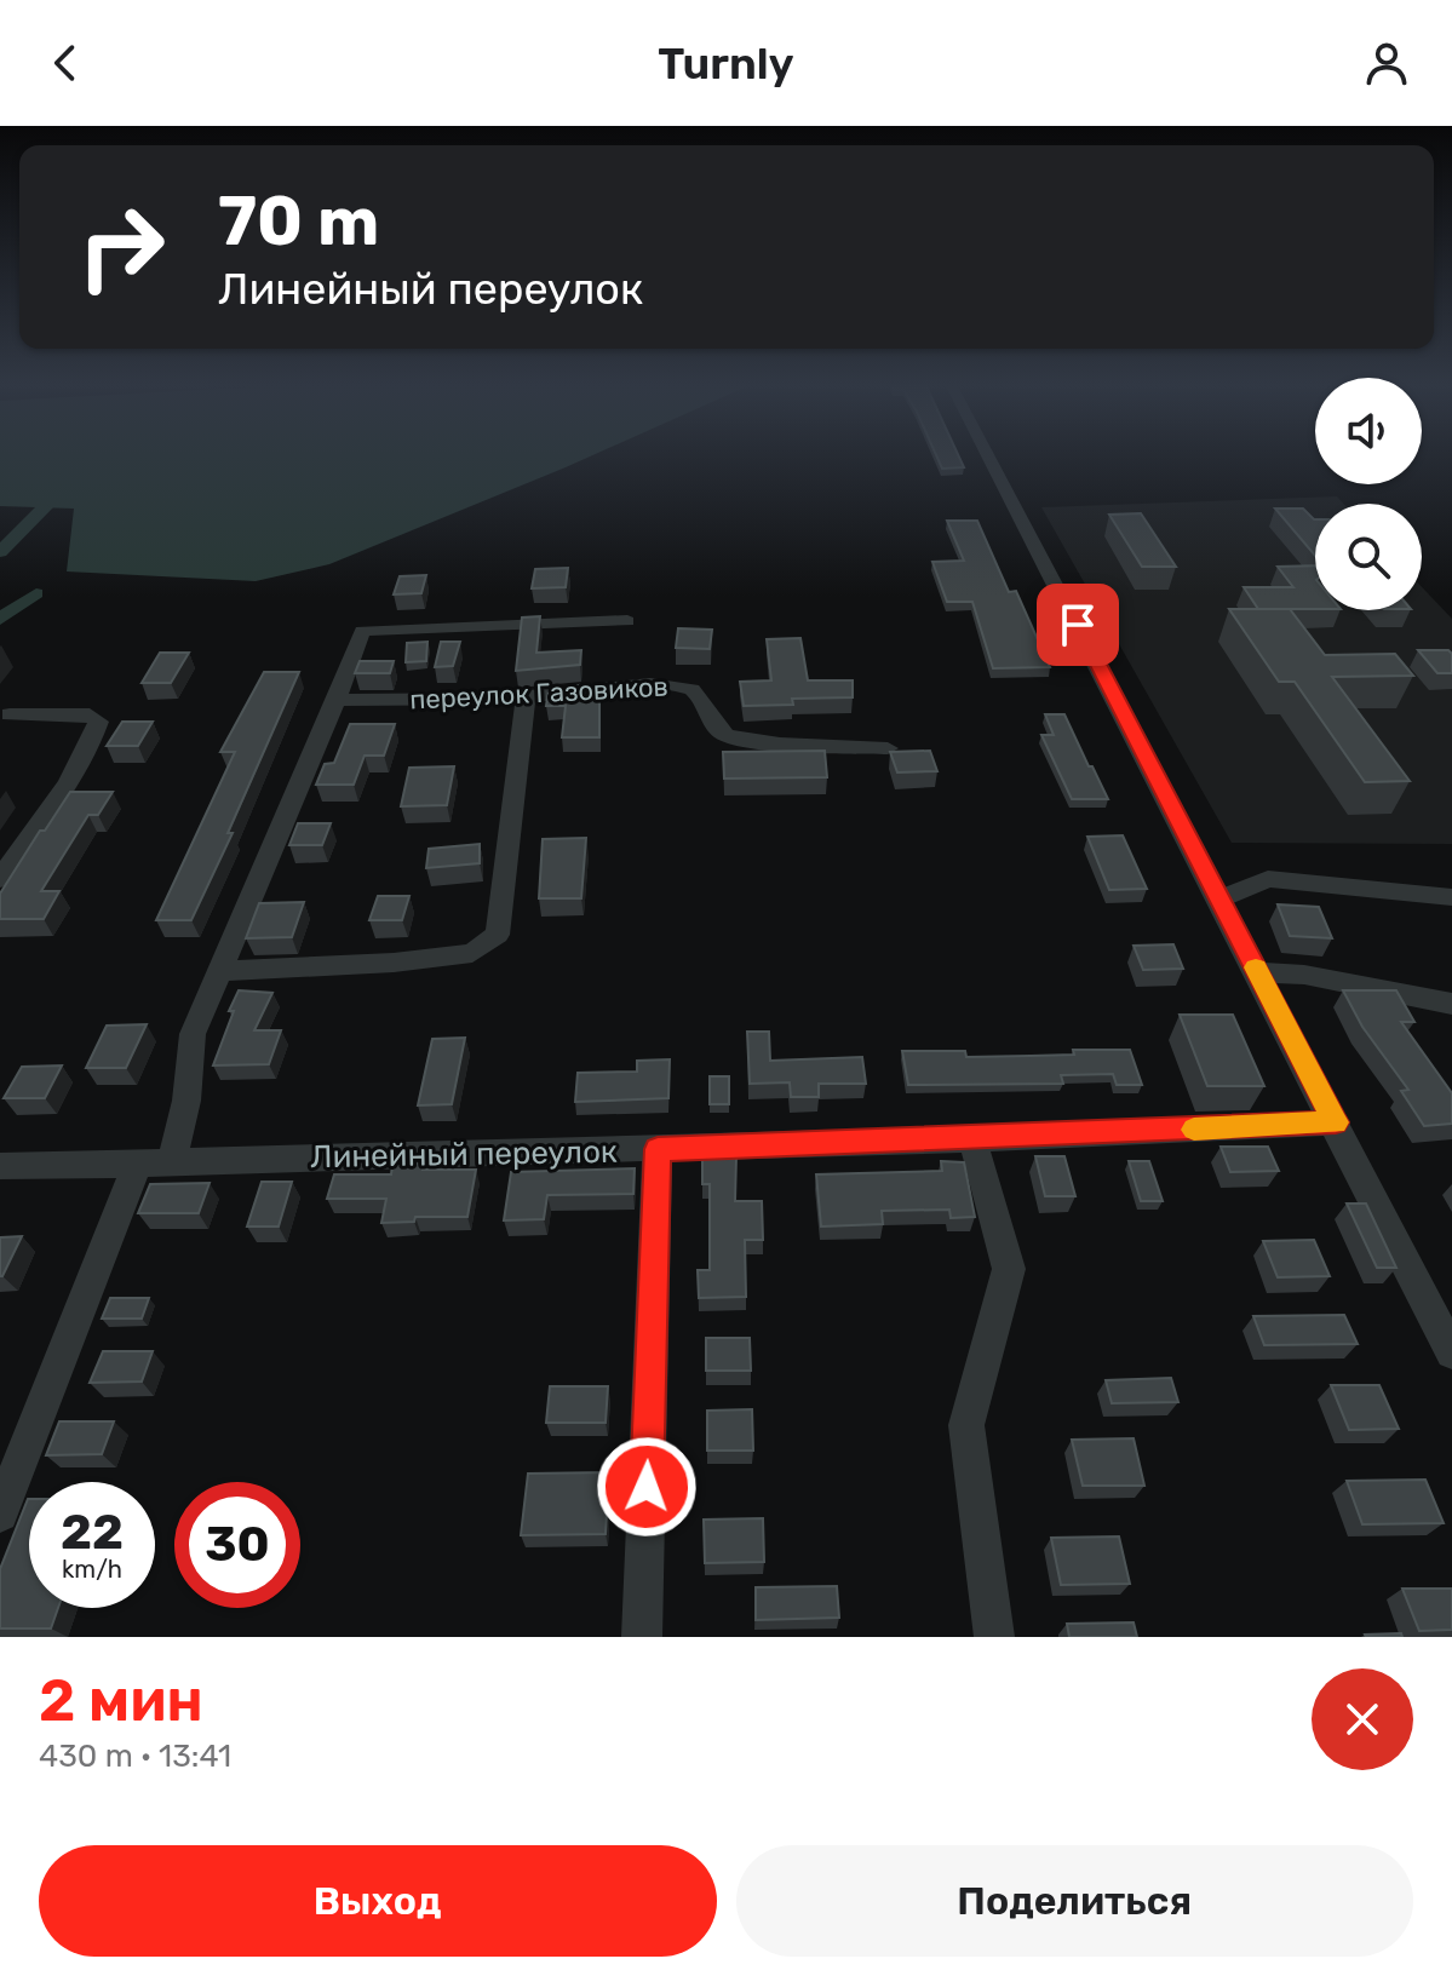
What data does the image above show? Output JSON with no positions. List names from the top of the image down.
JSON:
{
  "streets": {
    "street": ["переулок Газовиков", "Линейный переулок"]
  },
  "page": {
    "header": "Turnly",
    "turn": ["70 m", "Линейный переулок"],
    "speed": "22 km/h",
    "limit": "30",
    "heading": ["2 мин", "430 m · 13:41"],
    "buttons": ["Выход", "Поделиться"]
  }
}
